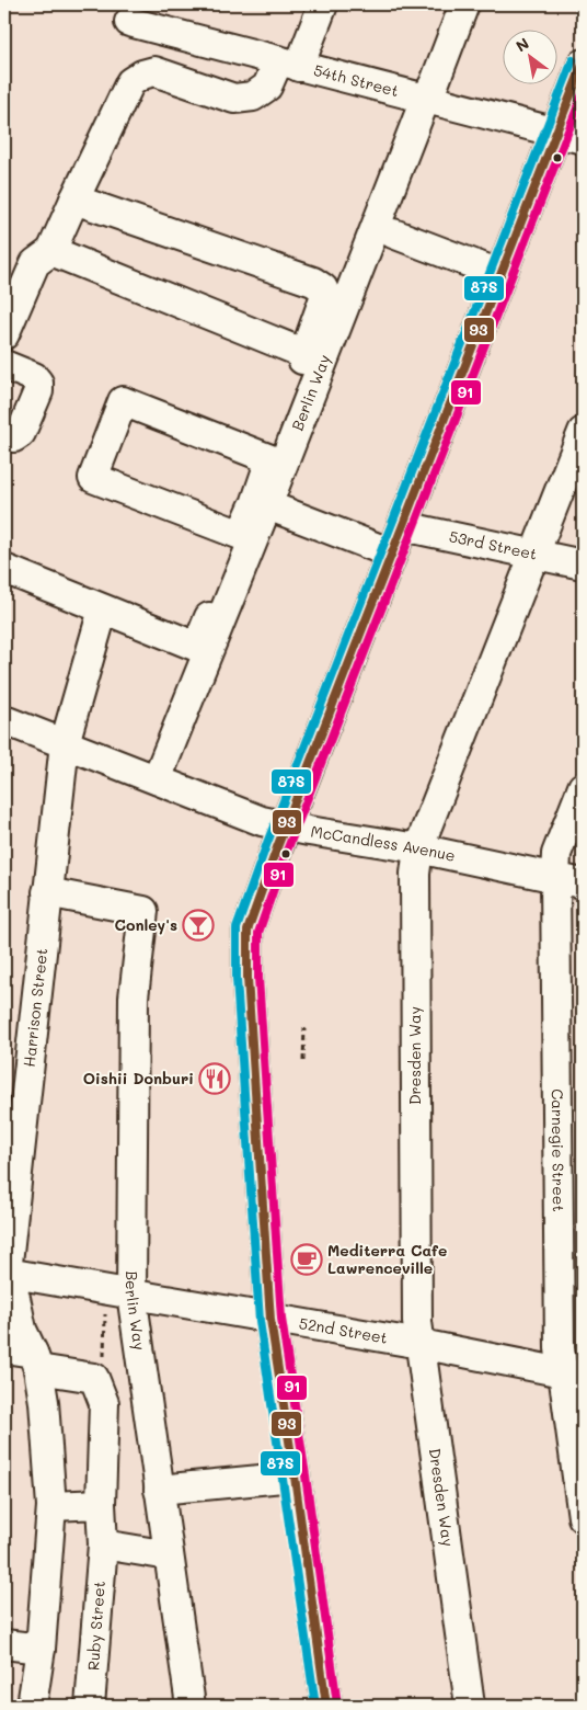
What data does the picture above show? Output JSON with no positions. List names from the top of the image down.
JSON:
{
  "streets": {
    "street": [
      "54th Street",
      "Berlin Way",
      "53rd Street",
      "McCandless Avenue",
      "Harrison Street",
      "Dresden Way",
      "Carnegie Street",
      "52nd Street",
      "Ruby Street"
    ]
  },
  "crossings": [
    ["54th Street", "Berlin Way"],
    ["Berlin Way", "McCandless Avenue"],
    ["Berlin Way", "Harrison Street"],
    ["Berlin Way", "52nd Street"],
    ["53rd Street", "Dresden Way"],
    ["McCandless Avenue", "Harrison Street"],
    ["McCandless Avenue", "Dresden Way"],
    ["McCandless Avenue", "Carnegie Street"],
    ["Harrison Street", "52nd Street"],
    ["Dresden Way", "52nd Street"],
    ["Carnegie Street", "52nd Street"]
  ],
  "places": {
    "bar": ["Conley's"],
    "restaurant": ["Oishii Donburi"],
    "cafe": ["Mediterra Cafe Lawrenceville"]
  },
  "lines": ["transit line 87S", "transit line 93", "transit line 91"],
  "north": "top left"
}
